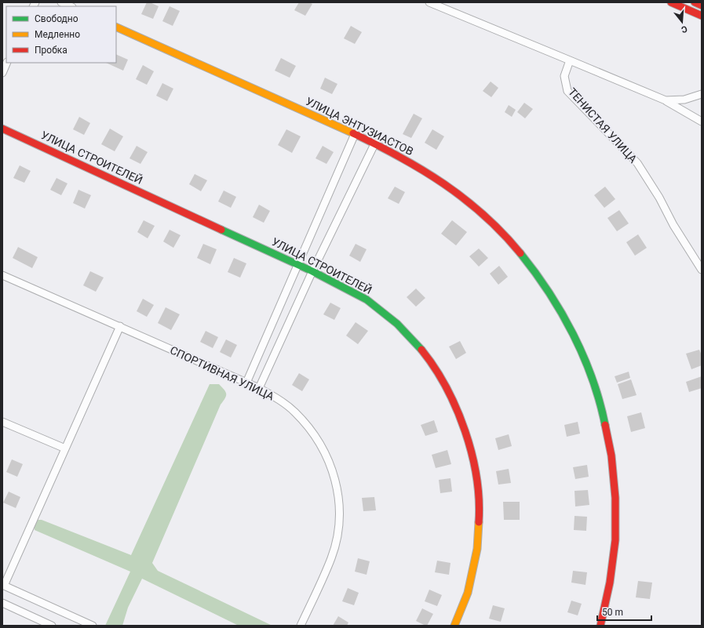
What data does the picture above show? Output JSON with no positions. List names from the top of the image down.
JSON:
{
  "streets": {
    "street": [
      "ТЕНИСТАЯ УЛИЦА",
      "УЛИЦА ЭНТУЗИАСТОВ",
      "УЛИЦА СТРОИТЕЛЕЙ",
      "СПОРТИВНАЯ УЛИЦА"
    ]
  },
  "legend": ["Свободно", "Медленно", "Пробка"],
  "scale_bar": "50 m",
  "north": "bottom"
}
